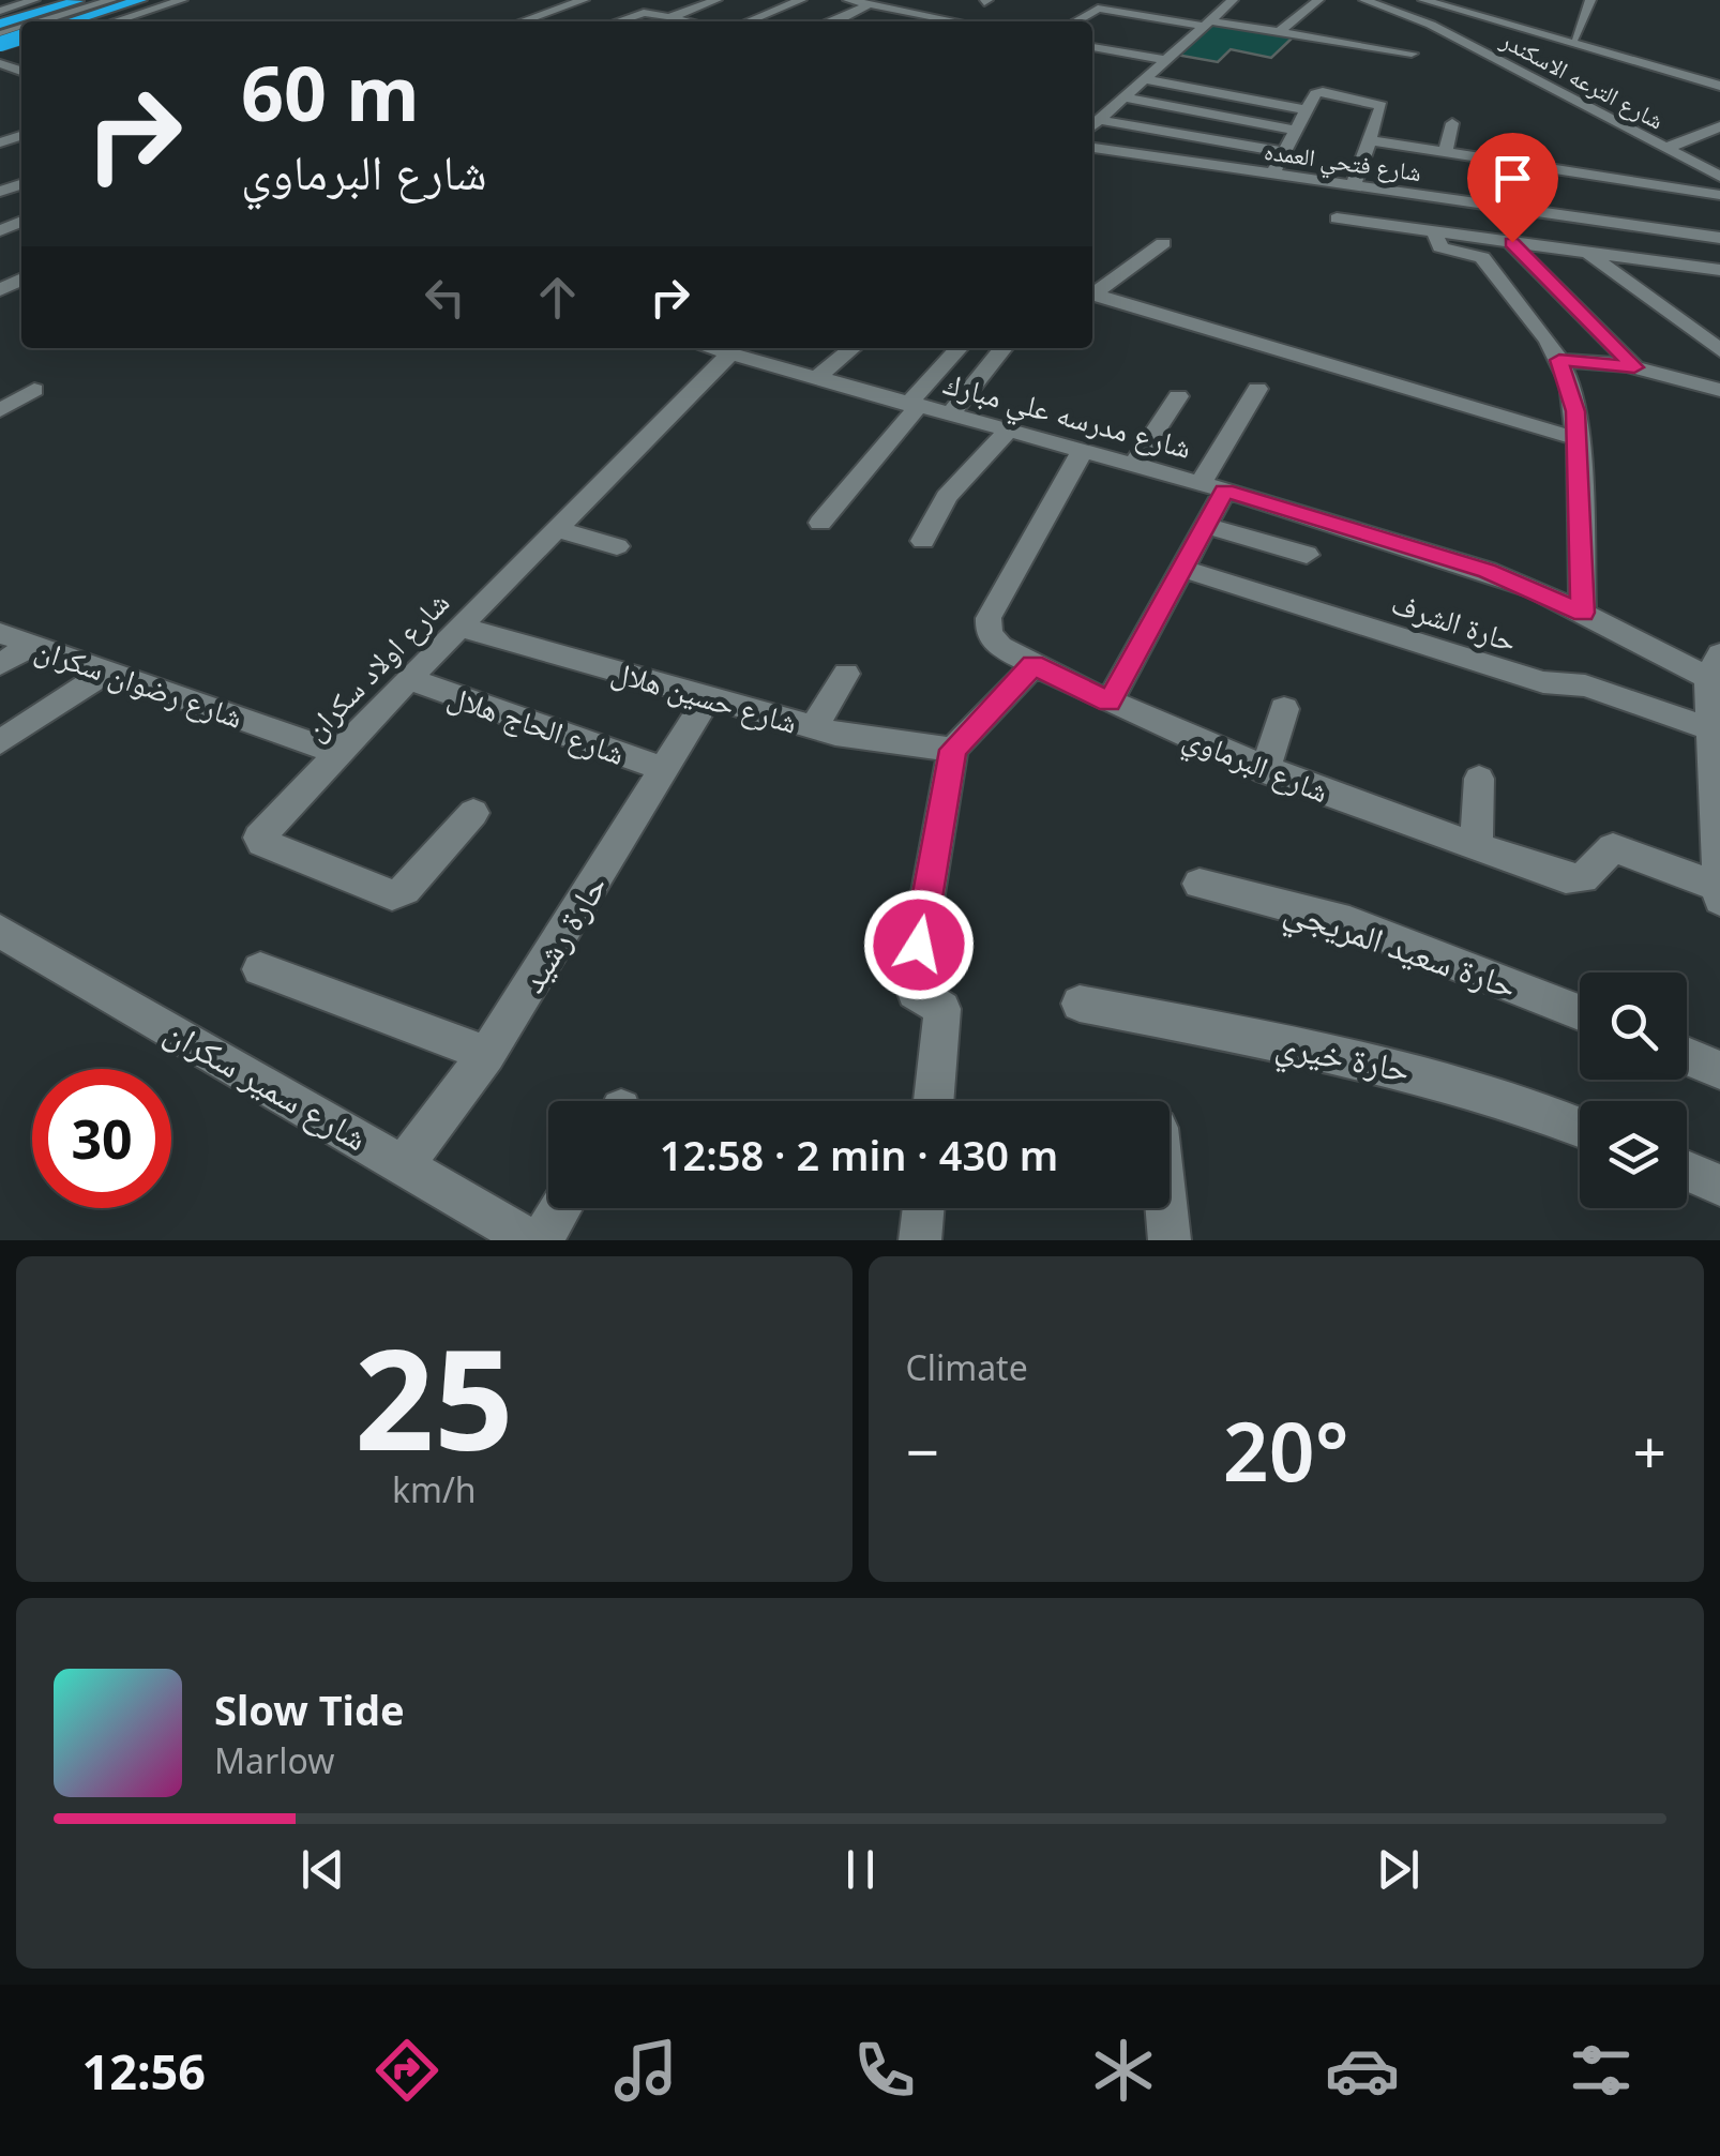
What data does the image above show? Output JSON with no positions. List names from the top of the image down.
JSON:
{
  "streets": {
    "street": [
      "شارع الترعه الاسكندر",
      "شارع فتحي العمده",
      "شارع مدرسه علي مبارك",
      "حارة الشرف",
      "شارع اولاد سكران",
      "شارع رضوان سكران",
      "شارع حسين هلال",
      "شارع الحاج هلال",
      "شارع البرماوي",
      "حارة رشيد",
      "حارة سعيد المريجي",
      "حارة خيري",
      "شارع سمير سكران"
    ]
  },
  "crossings": [
    ["شارع مدرسه علي مبارك", "شارع البرماوي"],
    ["شارع اولاد سكران", "شارع رضوان سكران"],
    ["شارع اولاد سكران", "شارع حسين هلال"],
    ["شارع اولاد سكران", "شارع الحاج هلال"],
    ["شارع حسين هلال", "حارة رشيد"],
    ["شارع الحاج هلال", "حارة رشيد"],
    ["حارة رشيد", "شارع سمير سكران"]
  ],
  "page": {
    "turn": ["60 m", "شارع البرماوي"],
    "limit": "30",
    "trip": "12:58 · 2 min · 430 m",
    "tile": [
      ["25", "km/h"],
      "Climate"
    ],
    "heat": ["−", "20°", "+"],
    "song": ["Slow Tide", "Marlow"],
    "tabs": "12:56"
  }
}
